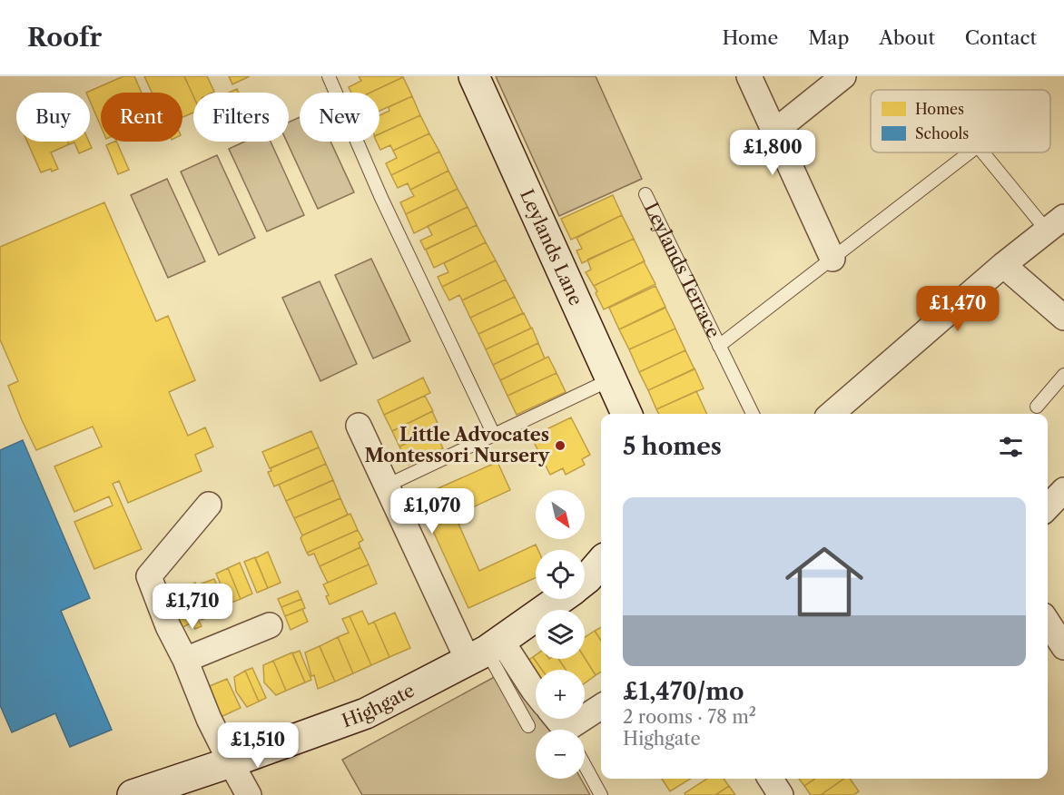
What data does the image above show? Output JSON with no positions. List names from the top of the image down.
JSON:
{
  "streets": {
    "street": ["Leylands Lane", "Highgate"],
    "lane": ["Leylands Terrace"]
  },
  "places": ["Little Advocates Montessori Nursery"],
  "legend": ["Homes", "Schools"],
  "north": "bottom right",
  "page": {
    "header": "Roofr",
    "nav": [
      "Home",
      "Map",
      "About",
      "Contact"
    ],
    "chip": [
      "Buy",
      "Rent",
      "Filters",
      "New"
    ],
    "price": [
      "£1,800",
      "£1,470",
      "£1,070",
      "£1,710",
      "£1,510"
    ],
    "heading": "5 homes",
    "list": [
      {
        "name": "£1,470/mo",
        "note": "2 rooms · 78 m² · Highgate"
      }
    ],
    "map_buttons": ["+", "−"]
  }
}
